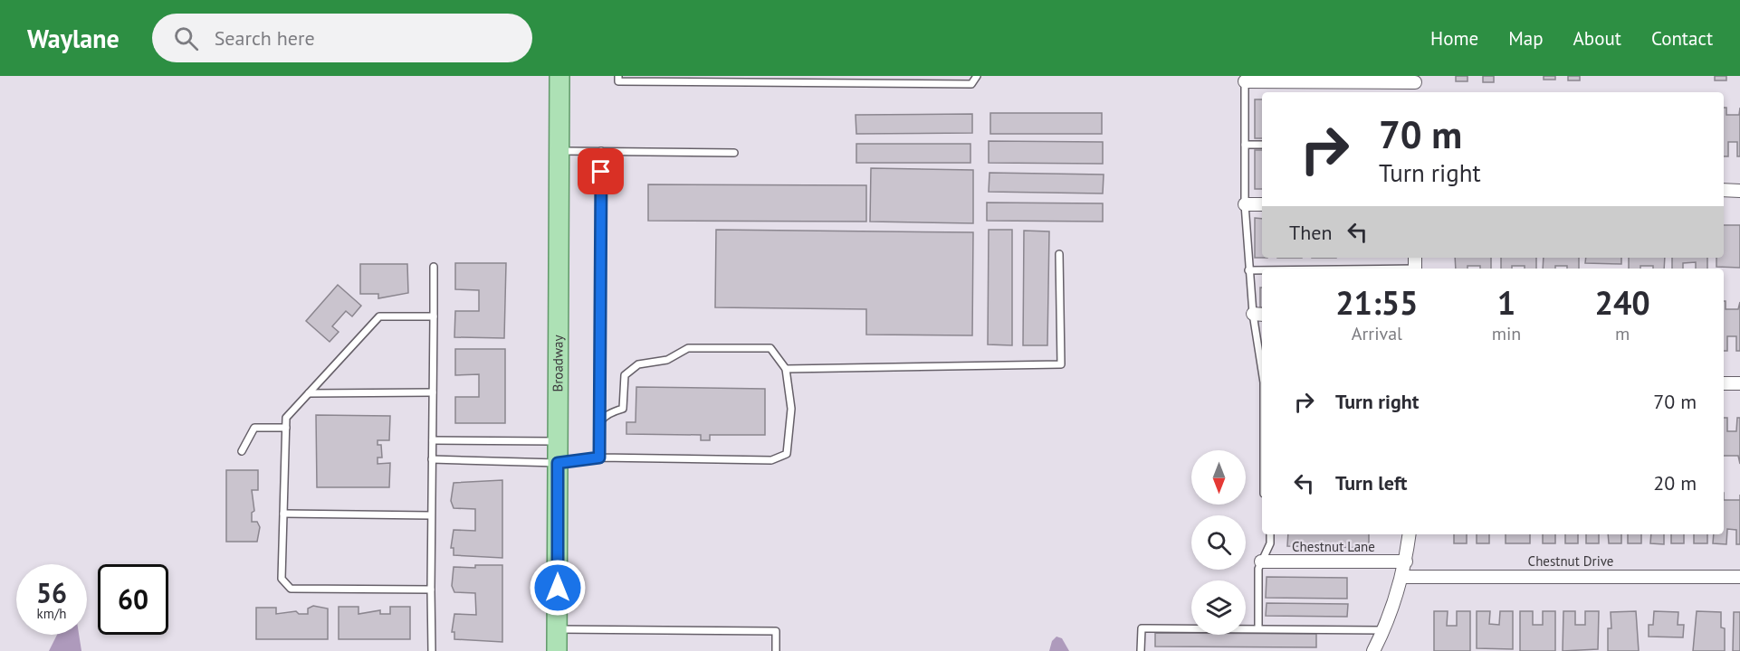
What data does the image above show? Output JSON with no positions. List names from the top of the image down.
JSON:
{
  "streets": {
    "main road": ["Broadway"],
    "street": ["Chestnut Lane", "Chestnut Drive"]
  },
  "north": "bottom",
  "page": {
    "header": "Waylane",
    "search": "Search here",
    "nav": [
      "Home",
      "Map",
      "About",
      "Contact"
    ],
    "turn": ["70 m", "Turn right"],
    "then": "Then",
    "eta": [
      "21:55",
      "Arrival",
      "1",
      "min",
      "240",
      "m"
    ],
    "list": [
      {
        "name": "Turn right",
        "value": "70 m"
      },
      {
        "name": "Turn left",
        "value": "20 m"
      }
    ],
    "speed": "56 km/h",
    "limit": "60"
  }
}
